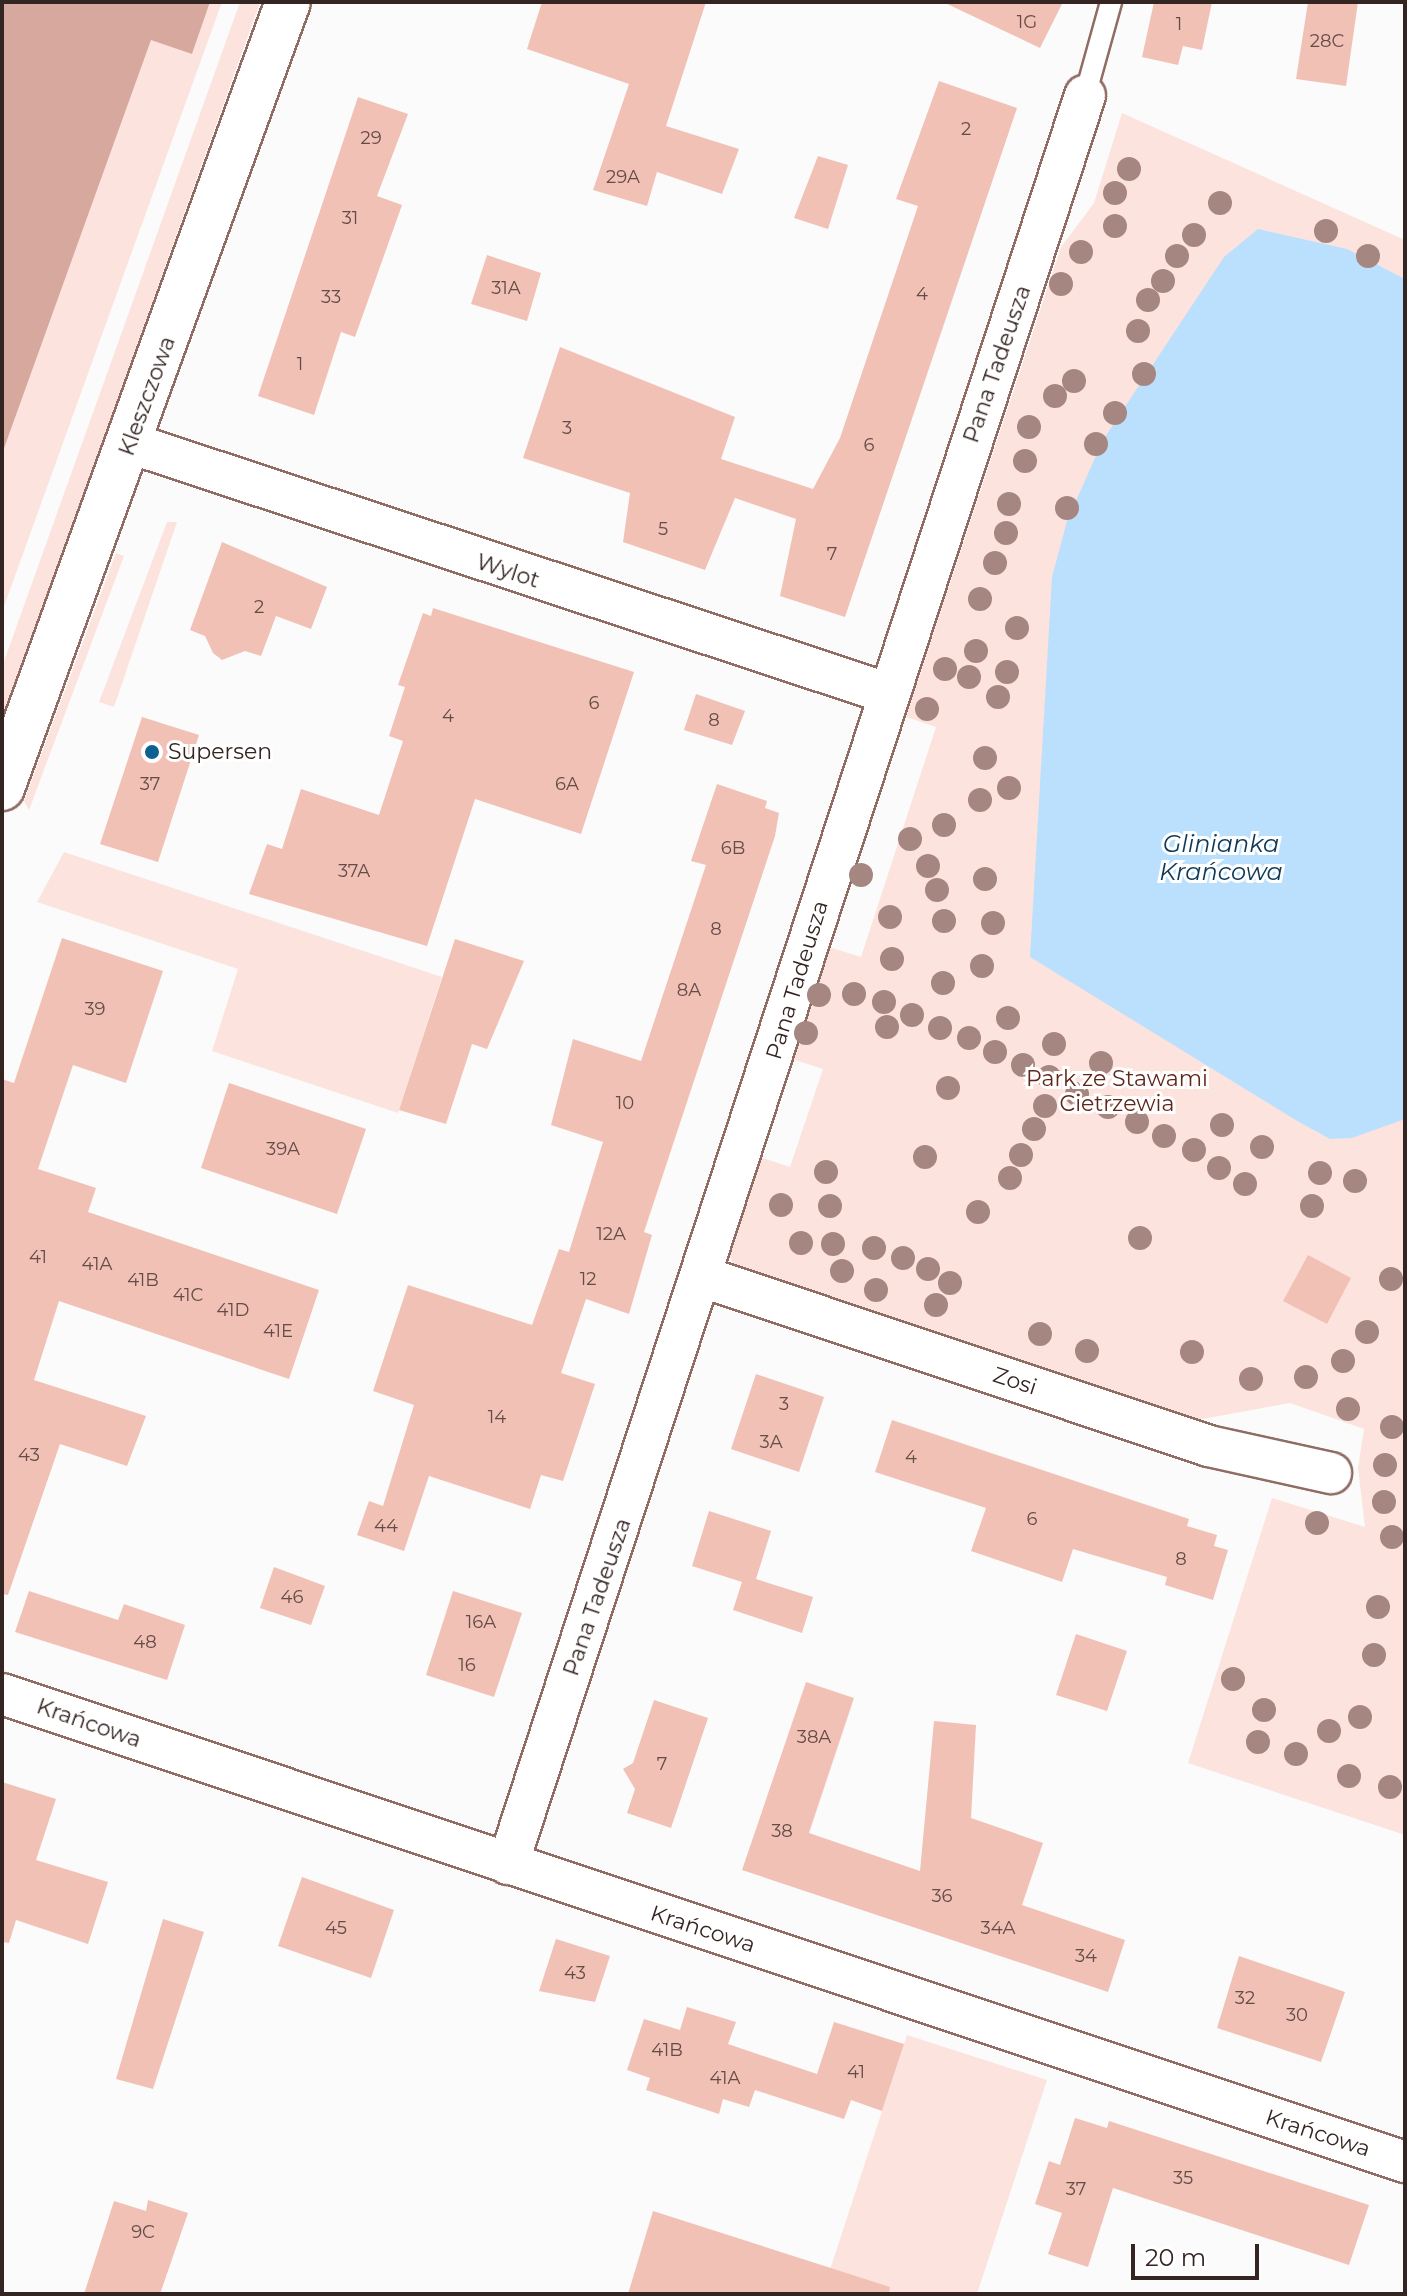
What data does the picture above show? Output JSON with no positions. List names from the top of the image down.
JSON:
{
  "streets": {
    "main road": ["Kleszczowa"],
    "street": [
      "Pana Tadeusza",
      "Wylot",
      "Zosi",
      "Krańcowa"
    ]
  },
  "crossings": [
    ["Pana Tadeusza", "Wylot"],
    ["Pana Tadeusza", "Zosi"],
    ["Pana Tadeusza", "Krańcowa"],
    ["Kleszczowa", "Wylot"]
  ],
  "water": ["Glinianka Krańcowa"],
  "parks": ["Park ze Stawami Cietrzewia"],
  "places": ["Supersen"],
  "house_numbers": [
    "1G",
    "1",
    "28C",
    "2",
    "29",
    "29A",
    "31",
    "31A",
    "4",
    "33",
    "1",
    "3",
    "6",
    "5",
    "7",
    "2",
    "6",
    "4",
    "8",
    "37",
    "6A",
    "6B",
    "37A",
    "8",
    "8A",
    "39",
    "10",
    "39A",
    "12A",
    "41",
    "41A",
    "12",
    "41B",
    "41C",
    "41D",
    "41E",
    "3",
    "14",
    "3A",
    "43",
    "4",
    "6",
    "44",
    "8",
    "46",
    "16A",
    "48",
    "16",
    "38A",
    "7",
    "38",
    "36",
    "45",
    "34A",
    "34",
    "43",
    "32",
    "30",
    "41B",
    "41",
    "41A",
    "35",
    "37",
    "9C"
  ],
  "scale_bar": "20 m"
}
